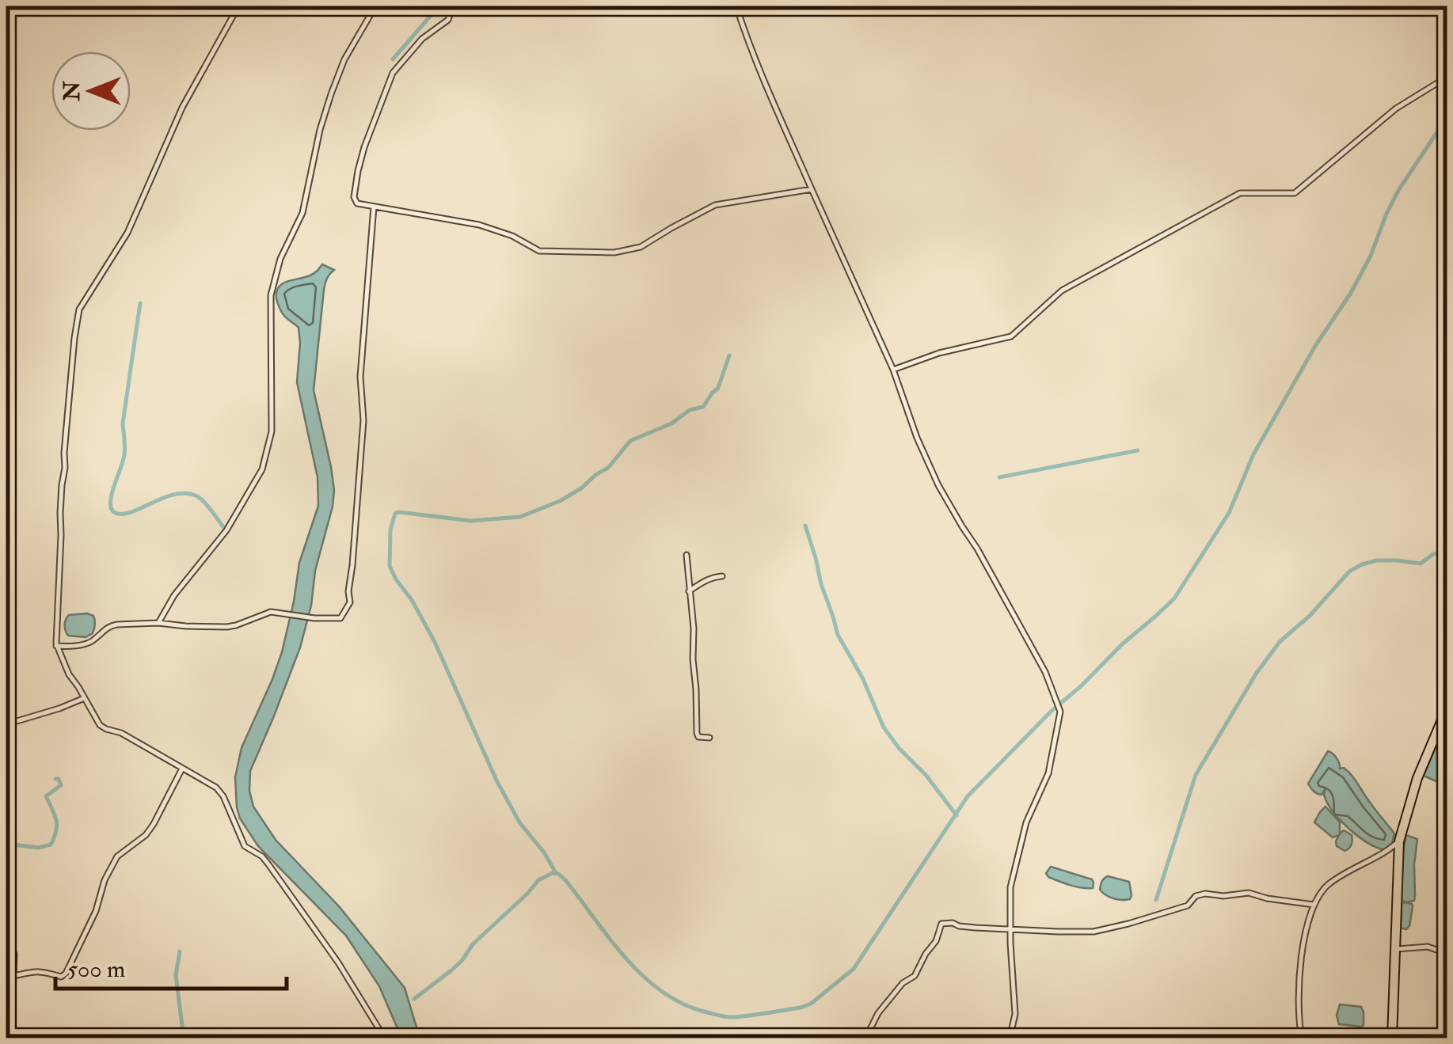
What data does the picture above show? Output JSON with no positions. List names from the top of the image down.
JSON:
{
  "scale_bar": "500 m",
  "north": "left"
}
